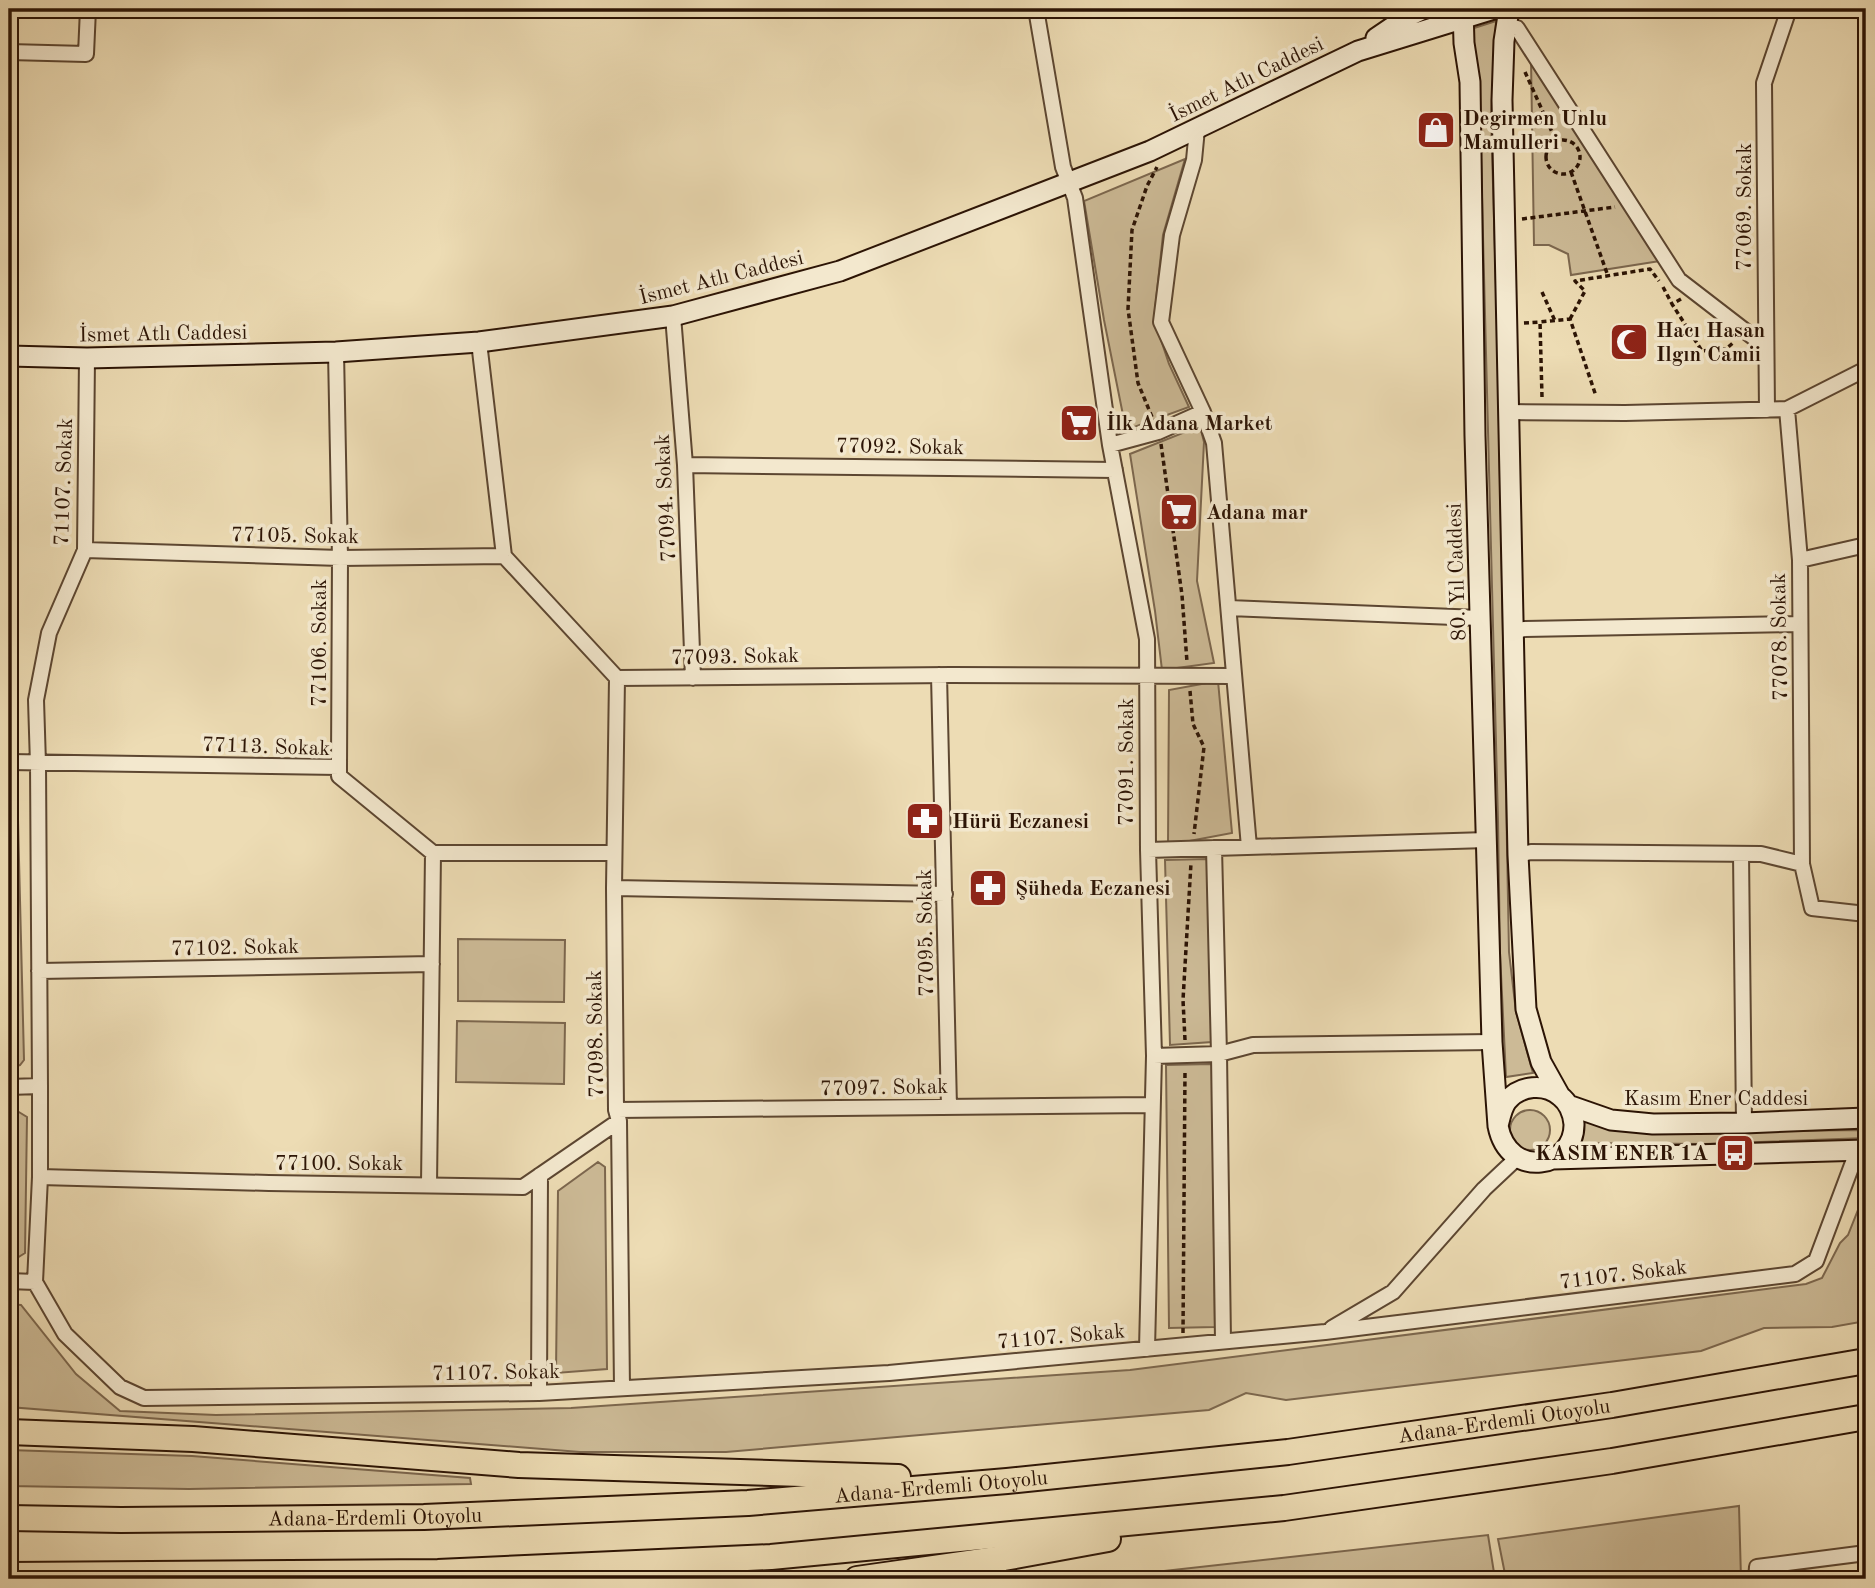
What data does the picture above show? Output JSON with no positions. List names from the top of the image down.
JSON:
{
  "streets": {
    "highway": ["Adana-Erdemli Otoyolu"],
    "main road": ["İsmet Atlı Caddesi", "80. Yıl Caddesi", "Kasım Ener Caddesi"],
    "street": [
      "77069. Sokak",
      "77092. Sokak",
      "71107. Sokak",
      "77094. Sokak",
      "77105. Sokak",
      "77078. Sokak",
      "77106. Sokak",
      "77093. Sokak",
      "77113. Sokak",
      "77091. Sokak",
      "77095. Sokak",
      "77102. Sokak",
      "77098. Sokak",
      "77097. Sokak",
      "77100. Sokak"
    ]
  },
  "crossings": [
    ["İsmet Atlı Caddesi", "71107. Sokak"],
    ["İsmet Atlı Caddesi", "77094. Sokak"],
    ["İsmet Atlı Caddesi", "80. Yıl Caddesi"],
    ["İsmet Atlı Caddesi", "77106. Sokak"],
    ["İsmet Atlı Caddesi", "77091. Sokak"],
    ["77092. Sokak", "77094. Sokak"],
    ["77092. Sokak", "77091. Sokak"],
    ["71107. Sokak", "77105. Sokak"],
    ["71107. Sokak", "77113. Sokak"],
    ["71107. Sokak", "77091. Sokak"],
    ["71107. Sokak", "77102. Sokak"],
    ["71107. Sokak", "77098. Sokak"],
    ["71107. Sokak", "77100. Sokak"],
    ["77094. Sokak", "77093. Sokak"],
    ["77105. Sokak", "77106. Sokak"],
    ["80. Yıl Caddesi", "Kasım Ener Caddesi"],
    ["77106. Sokak", "77113. Sokak"],
    ["77093. Sokak", "77091. Sokak"],
    ["77093. Sokak", "77095. Sokak"],
    ["77093. Sokak", "77098. Sokak"],
    ["77091. Sokak", "77097. Sokak"],
    ["77095. Sokak", "77097. Sokak"],
    ["77098. Sokak", "77097. Sokak"],
    ["77098. Sokak", "77100. Sokak"],
    ["77097. Sokak", "77100. Sokak"]
  ],
  "places": {
    "shop": ["Degirmen Unlu Mamulleri"],
    "mosque": ["Hacı Hasan Ilgın Camii"],
    "supermarket": ["İlk Adana Market", "Adana mar"],
    "pharmacy": ["Hürü Eczanesi", "Şüheda Eczanesi"],
    "bus stop": ["KASIM ENER 1A"]
  }
}
